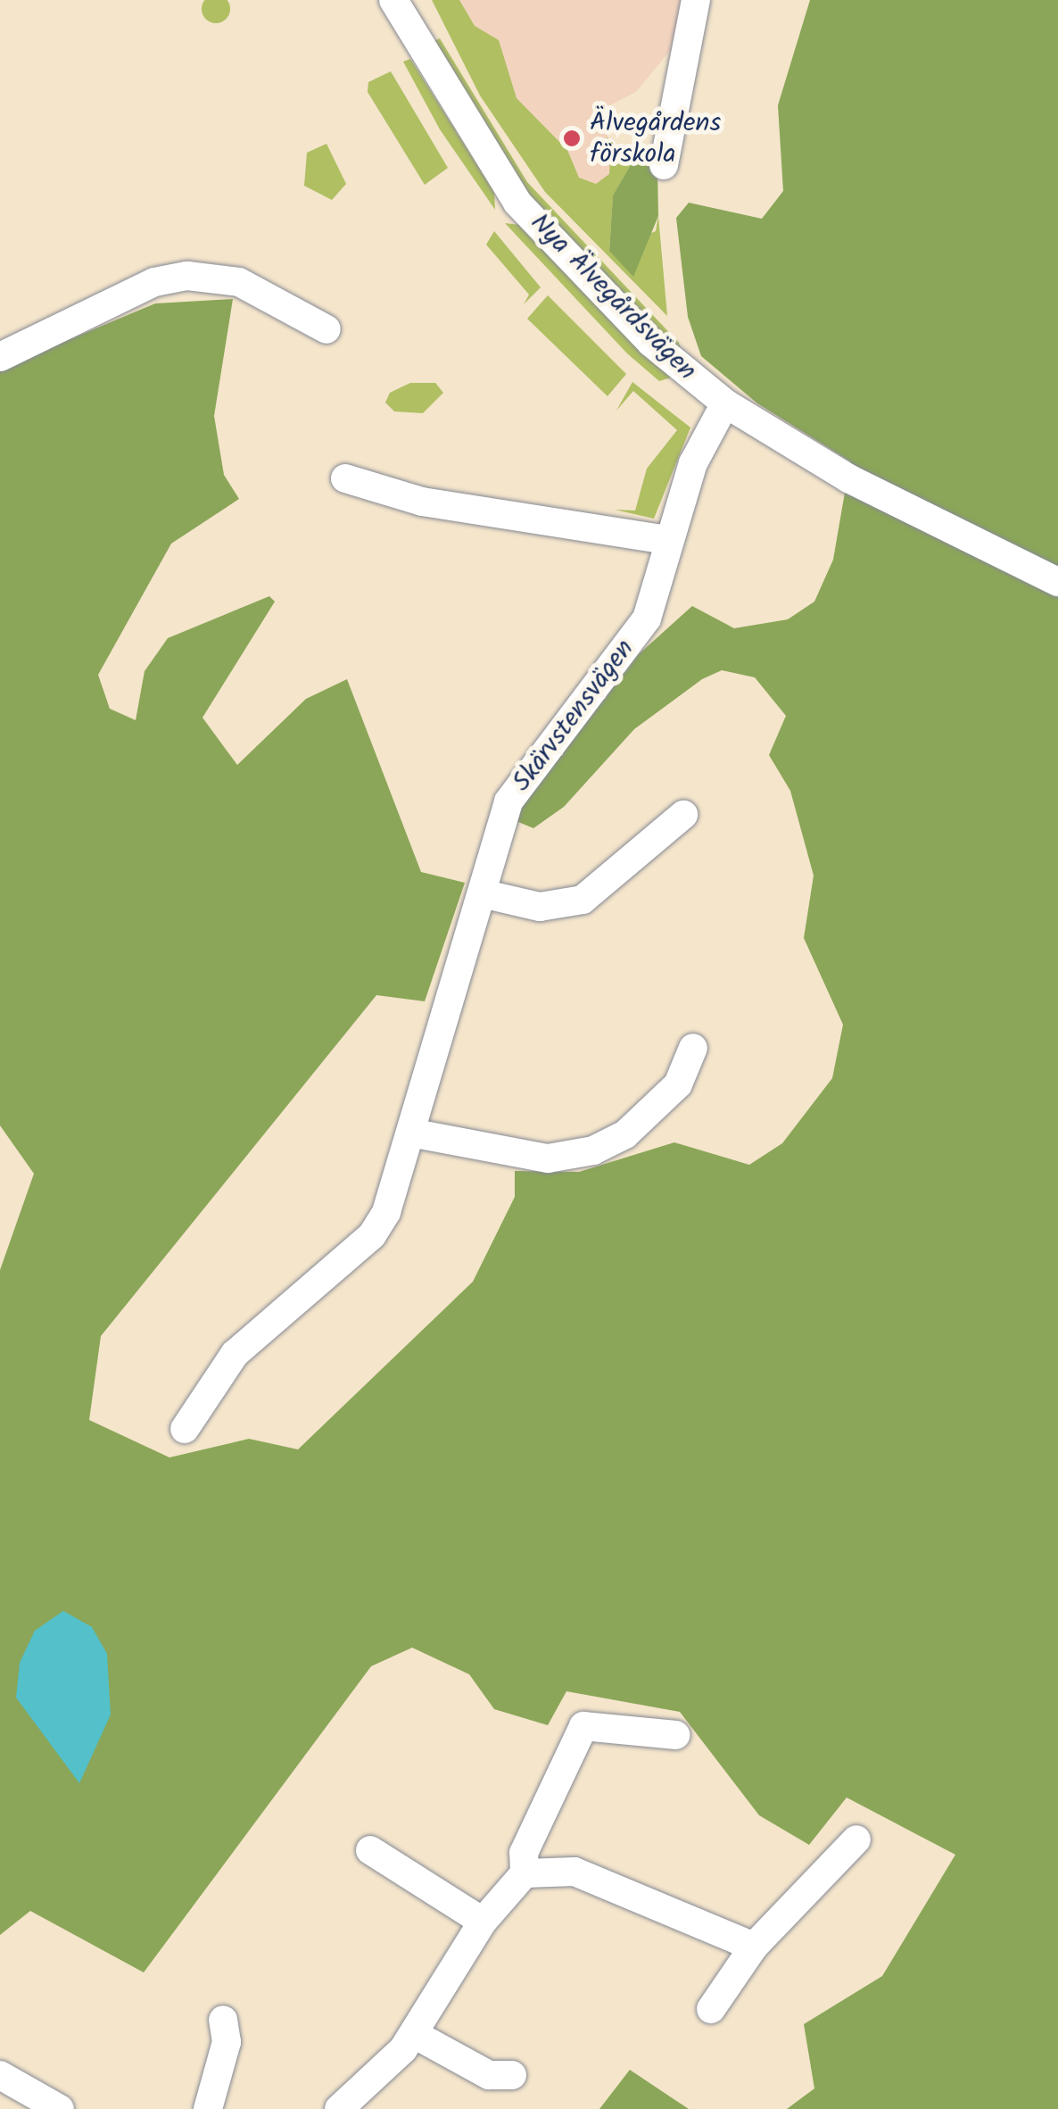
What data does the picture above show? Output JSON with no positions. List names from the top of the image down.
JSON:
{
  "streets": {
    "street": ["Nya Älvegårdsvägen", "Skärvstensvägen"]
  },
  "crossings": [
    ["Nya Älvegårdsvägen", "Skärvstensvägen"]
  ],
  "places": ["Älvegårdens förskola"]
}
